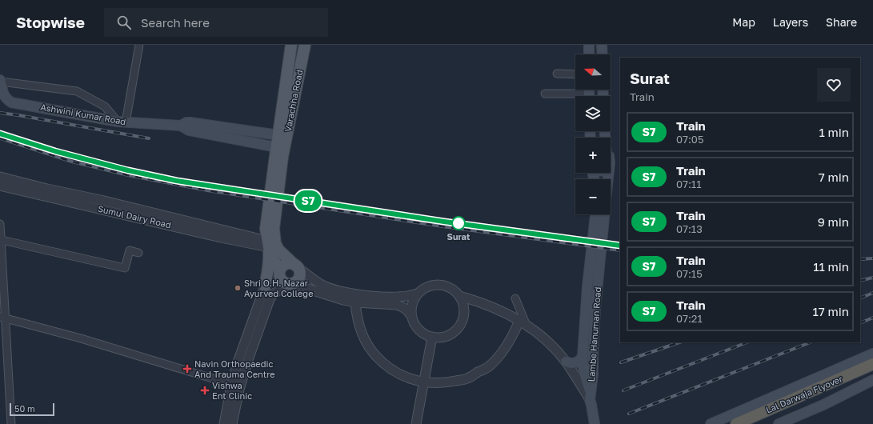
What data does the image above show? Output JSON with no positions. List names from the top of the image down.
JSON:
{
  "streets": {
    "highway": ["Lal Darwaja Flyover"],
    "main road": ["Varachha Road", "Ashwini Kumar Road", "Lambe Hanuman Road"],
    "street": ["Sumul Dairy Road"]
  },
  "crossings": [
    ["Varachha Road", "Ashwini Kumar Road"]
  ],
  "places": {
    "other": ["Surat", "Shri O.H. Nazar Ayurved College"],
    "health": ["Navin Orthopaedic And Trauma Centre", "Vishwa Ent Clinic"]
  },
  "scale_bar": "50 m",
  "north": "left",
  "page": {
    "header": "Stopwise",
    "search": "Search here",
    "nav": ["Map", "Layers", "Share"],
    "on_map": "S7",
    "map_buttons": ["+", "−"],
    "heading": ["Surat", "Train"],
    "list": [
      {
        "mark": "S7",
        "name": "Train",
        "note": "07:05",
        "value": "1 min"
      },
      {
        "mark": "S7",
        "name": "Train",
        "note": "07:11",
        "value": "7 min"
      },
      {
        "mark": "S7",
        "name": "Train",
        "note": "07:13",
        "value": "9 min"
      },
      {
        "mark": "S7",
        "name": "Train",
        "note": "07:15",
        "value": "11 min"
      },
      {
        "mark": "S7",
        "name": "Train",
        "note": "07:21",
        "value": "17 min"
      }
    ],
    "scale": "50 m"
  }
}
